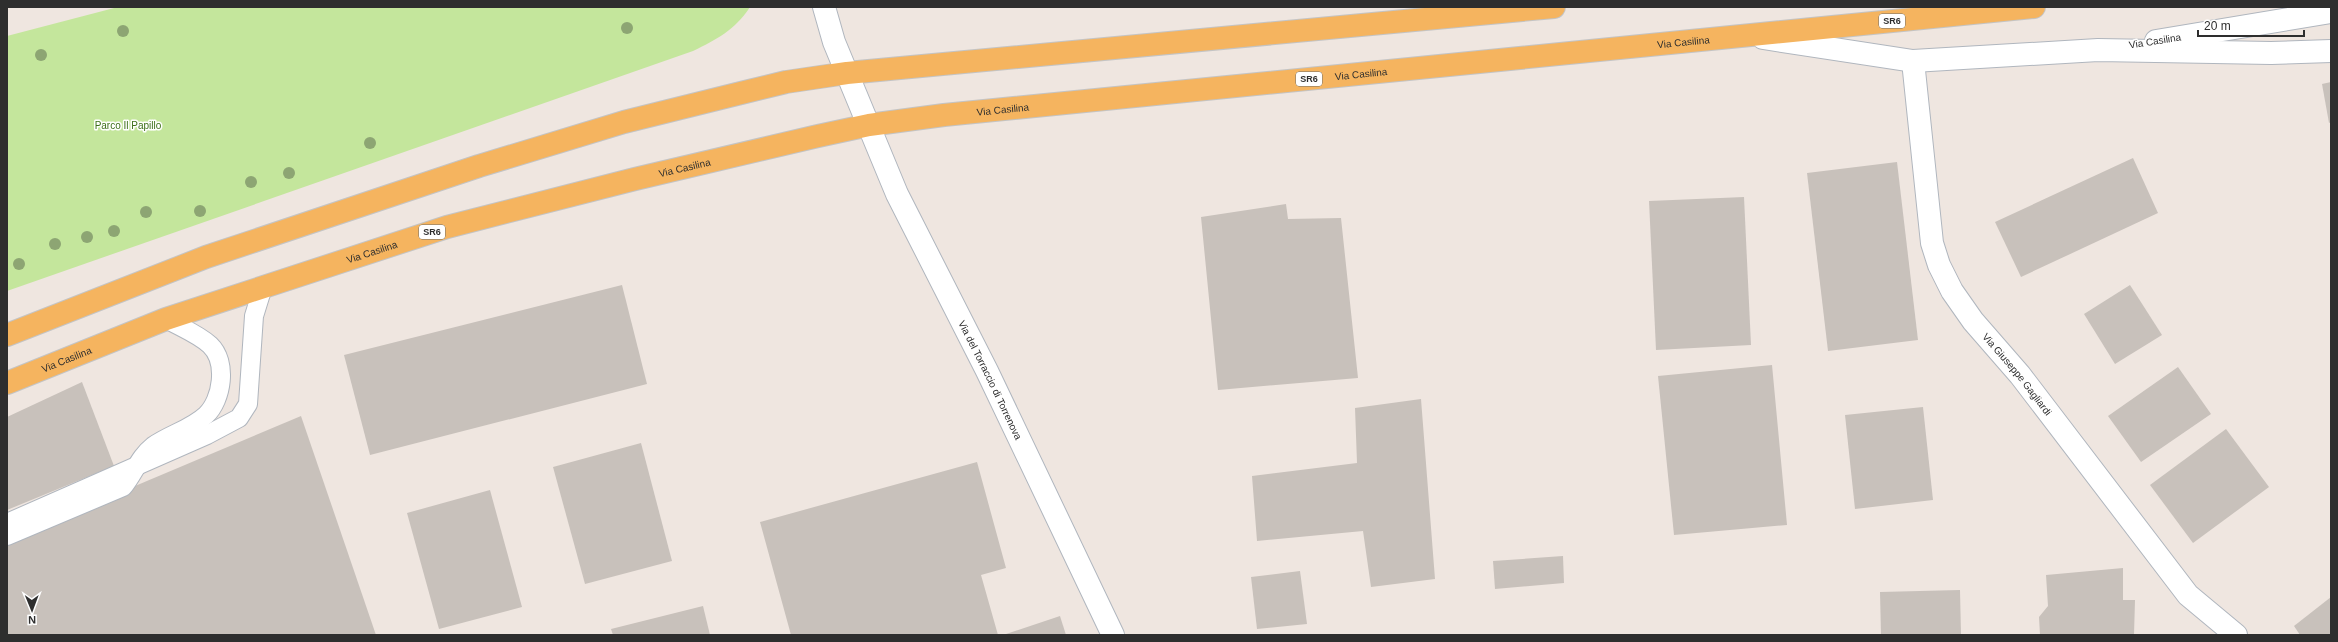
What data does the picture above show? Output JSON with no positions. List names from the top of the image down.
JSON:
{
  "streets": {
    "main road": ["SR6", "Via Casilina"],
    "street": ["Via Giuseppe Gagliardi", "Via del Torraccio di Torrenova"]
  },
  "crossings": [
    ["Via Casilina", "Via del Torraccio di Torrenova"]
  ],
  "parks": ["Parco Il Papillo"],
  "scale_bar": "20 m",
  "north": "bottom"
}
